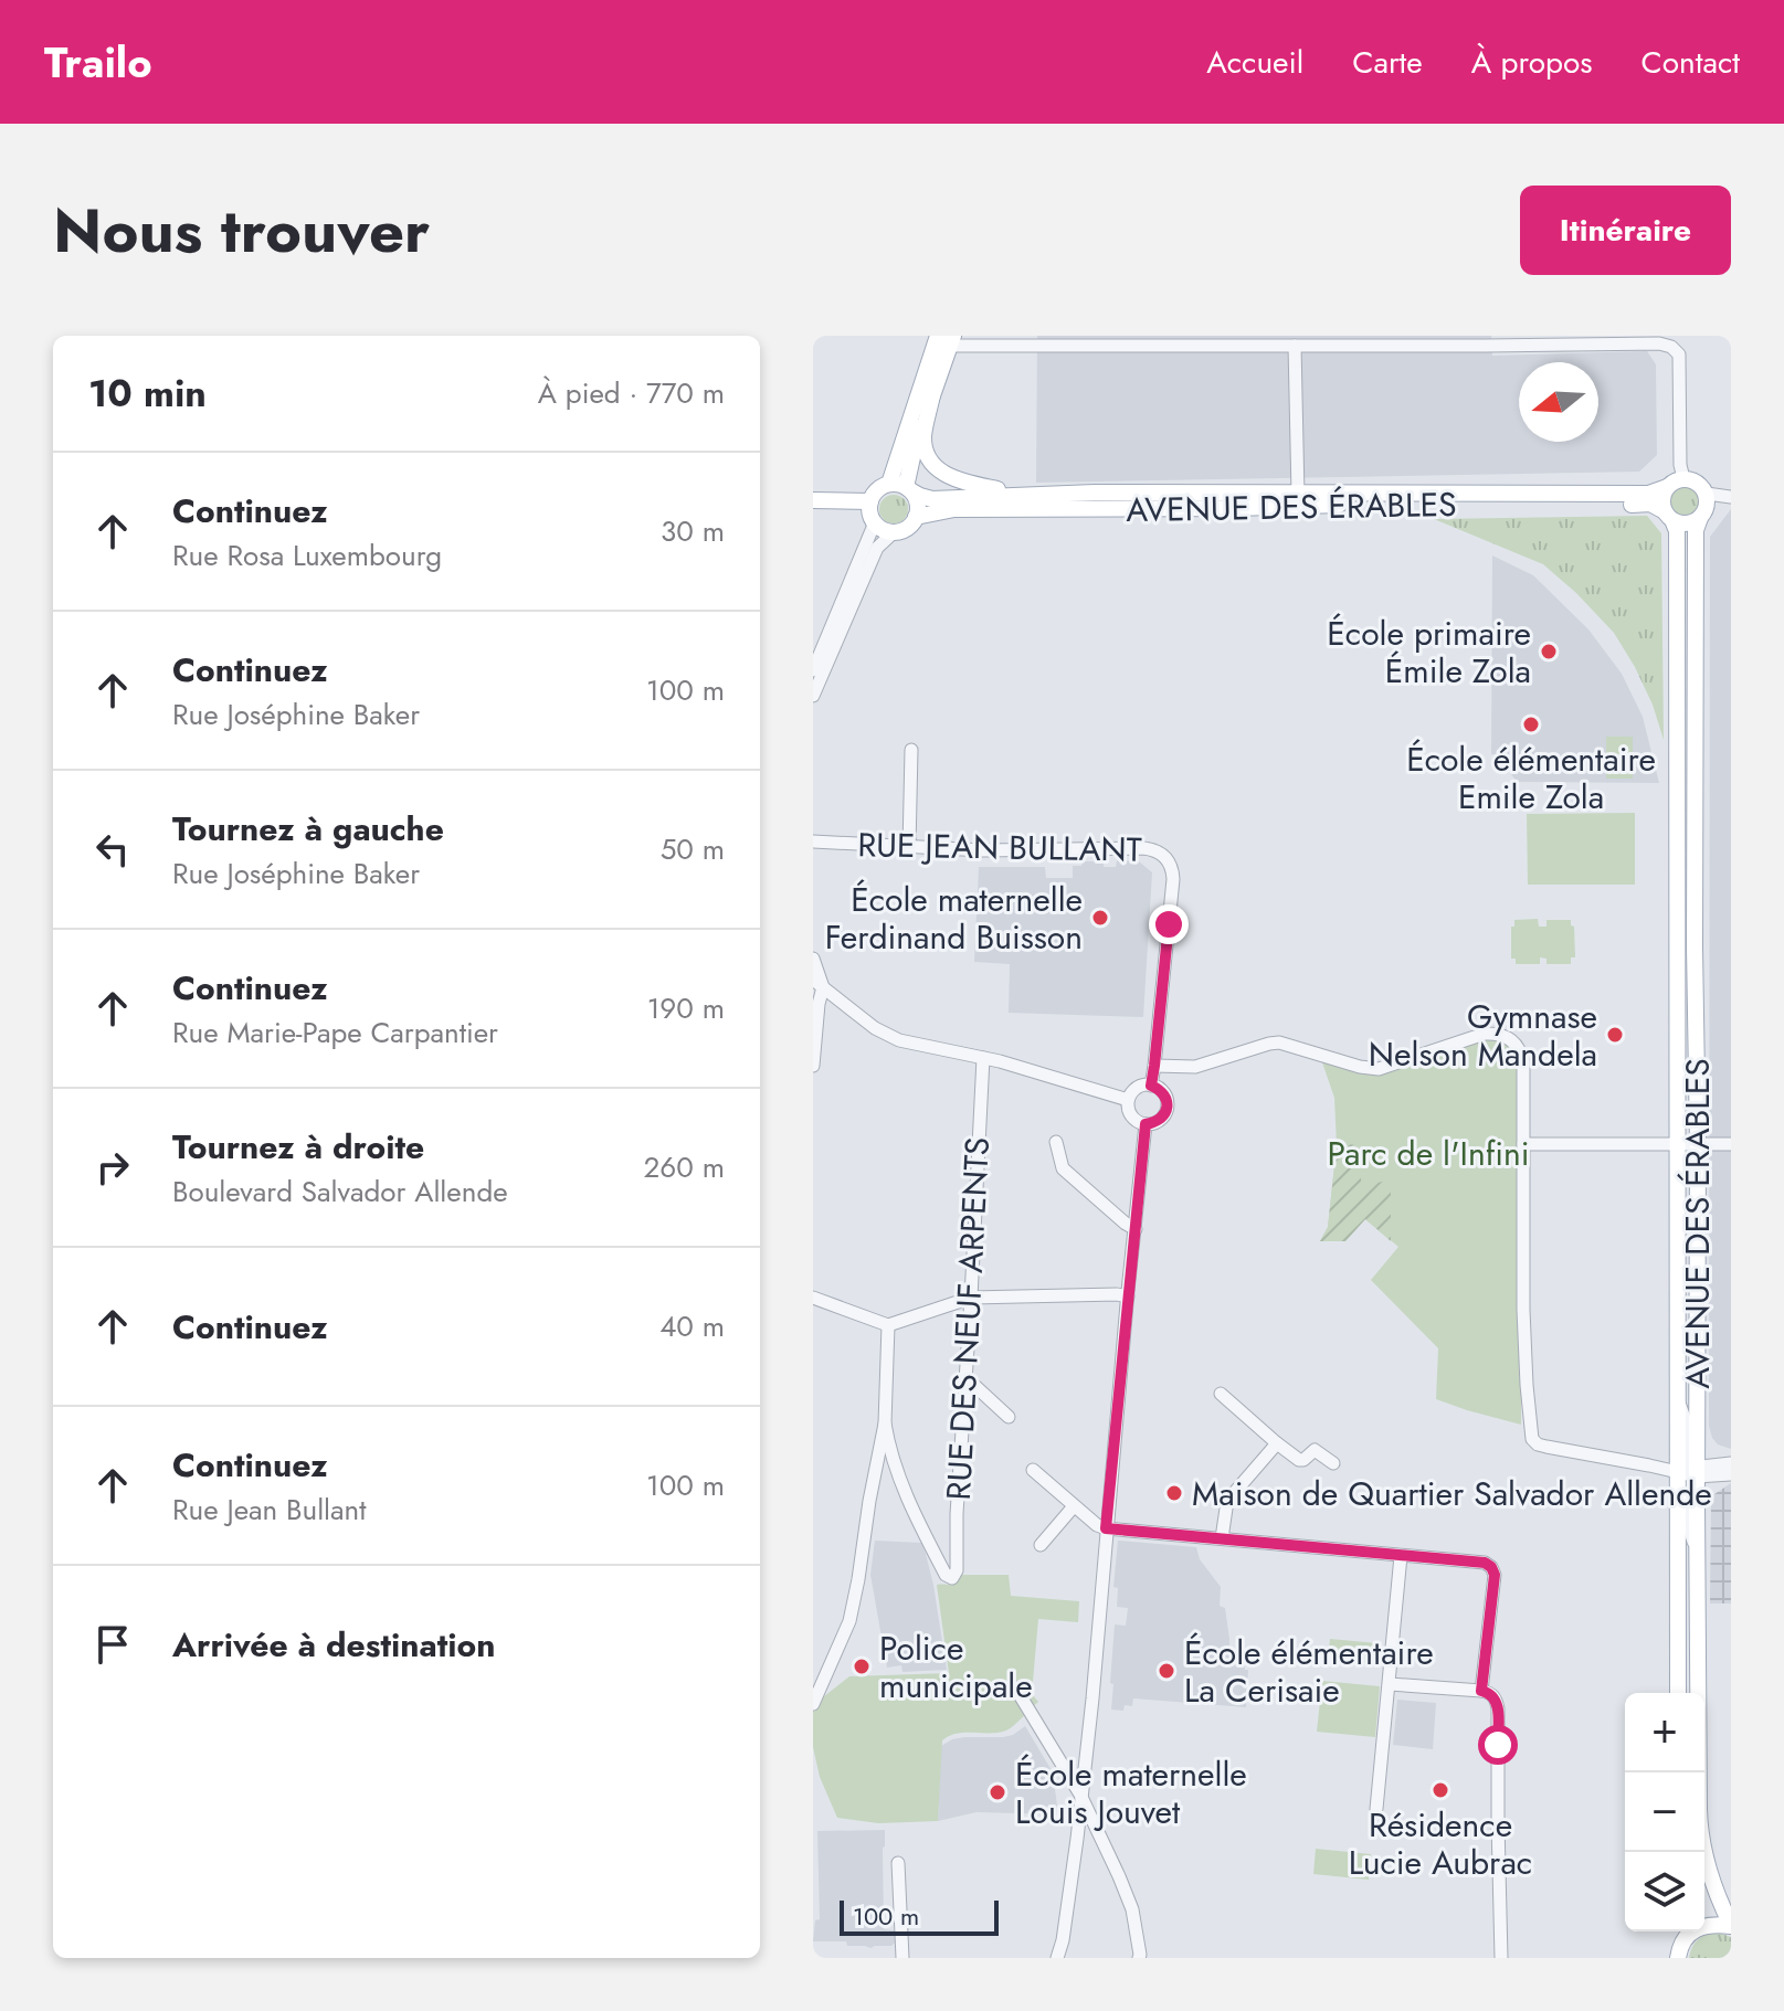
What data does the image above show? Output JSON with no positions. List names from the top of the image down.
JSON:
{
  "streets": {
    "main road": ["AVENUE DES ÉRABLES"],
    "street": ["RUE JEAN BULLANT", "RUE DES NEUF ARPENTS"]
  },
  "parks": ["Parc de l'Infini"],
  "places": [
    "École primaire Émile Zola",
    "École élémentaire Emile Zola",
    "École maternelle Ferdinand Buisson",
    "Gymnase Nelson Mandela",
    "Maison de Quartier Salvador Allende",
    "Police municipale",
    "École élémentaire La Cerisaie",
    "Résidence Lucie Aubrac",
    "École maternelle Louis Jouvet"
  ],
  "scale_bar": "100 m",
  "north": "left",
  "page": {
    "header": "Trailo",
    "nav": [
      "Accueil",
      "Carte",
      "À propos",
      "Contact"
    ],
    "title": "Nous trouver",
    "buttons": "Itinéraire",
    "heading": ["10 min", "À pied · 770 m"],
    "list": [
      ["Continuez", "Rue Rosa Luxembourg", "30 m"],
      ["Continuez", "Rue Joséphine Baker", "100 m"],
      ["Tournez à gauche", "Rue Joséphine Baker", "50 m"],
      ["Continuez", "Rue Marie-Pape Carpantier", "190 m"],
      ["Tournez à droite", "Boulevard Salvador Allende", "260 m"],
      ["Continuez", "40 m"],
      ["Continuez", "Rue Jean Bullant", "100 m"],
      "Arrivée à destination"
    ],
    "map_buttons": ["+", "−"],
    "scale": "100 m"
  }
}
